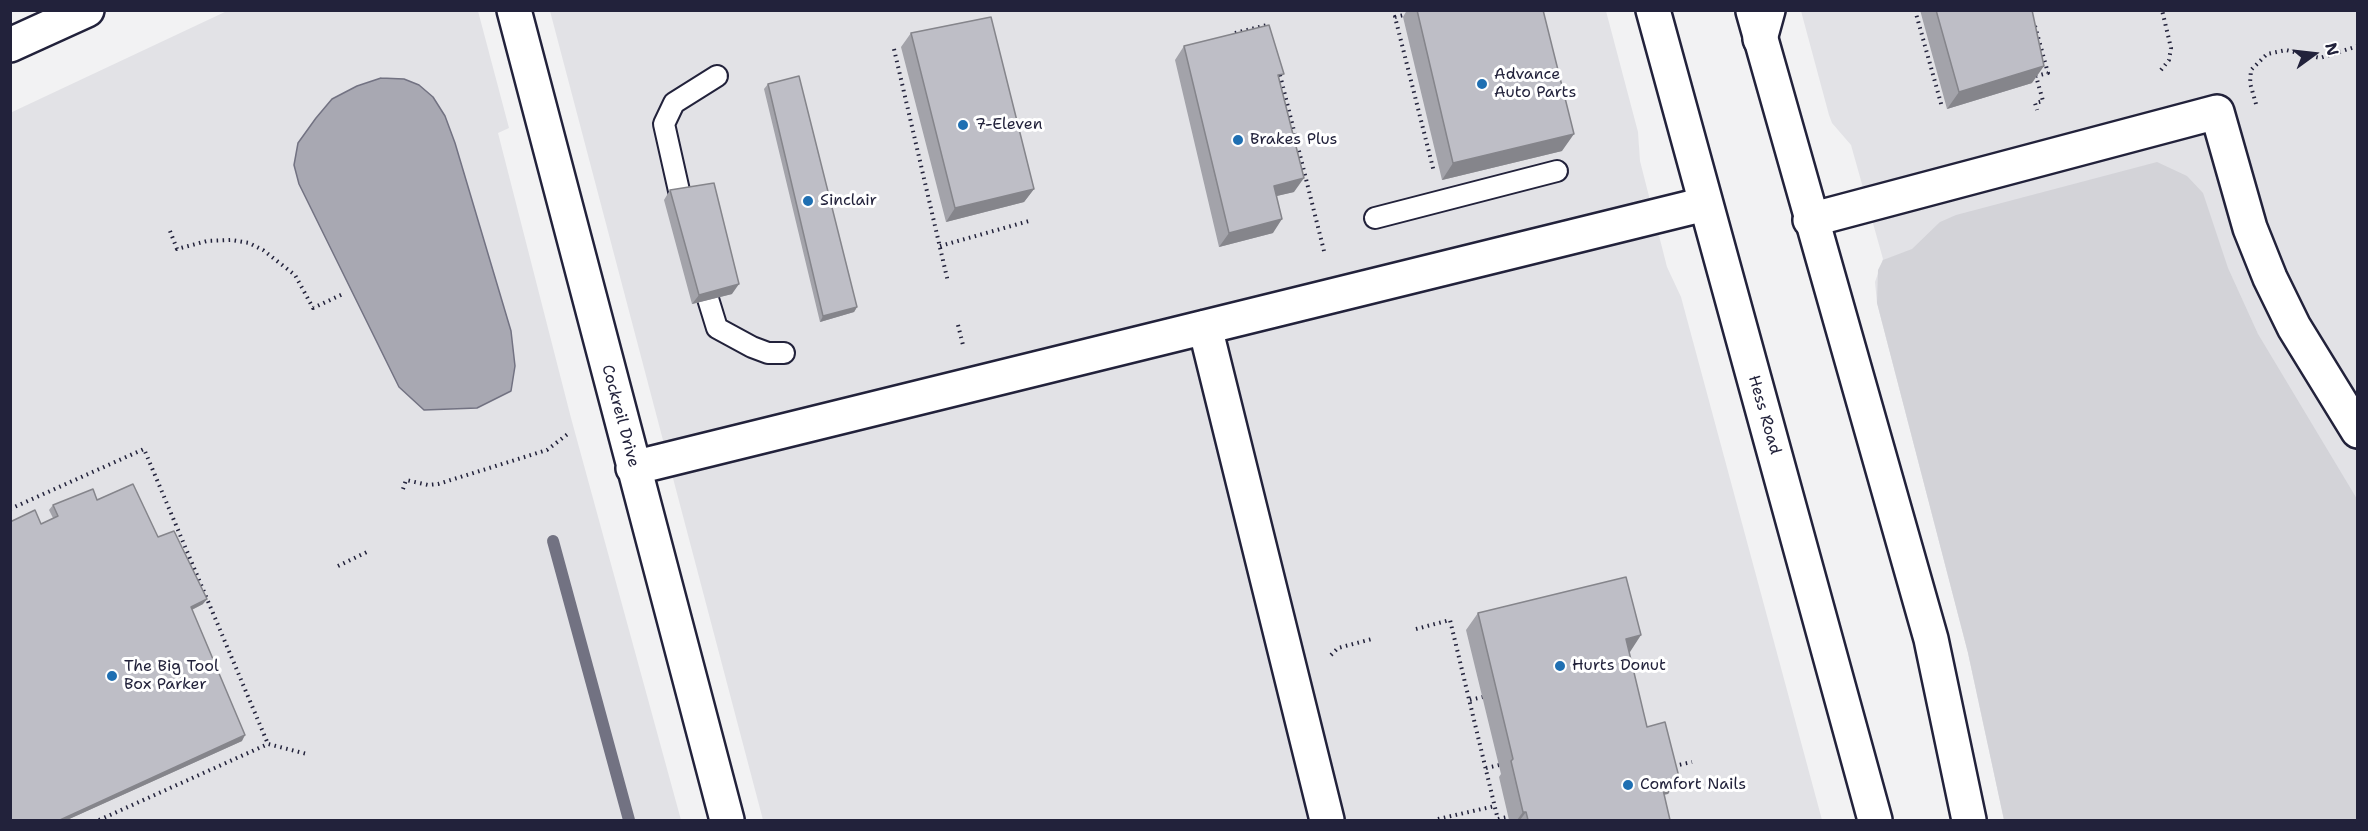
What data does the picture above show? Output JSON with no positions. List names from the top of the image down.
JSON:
{
  "streets": {
    "main road": ["Hess Road", "Cockreil Drive"]
  },
  "places": [
    "Advance Auto Parts",
    "7-Eleven",
    "Brakes Plus",
    "Sinclair",
    "Hurts Donut",
    "The Big Tool Box Parker",
    "Comfort Nails"
  ],
  "north": "right"
}
